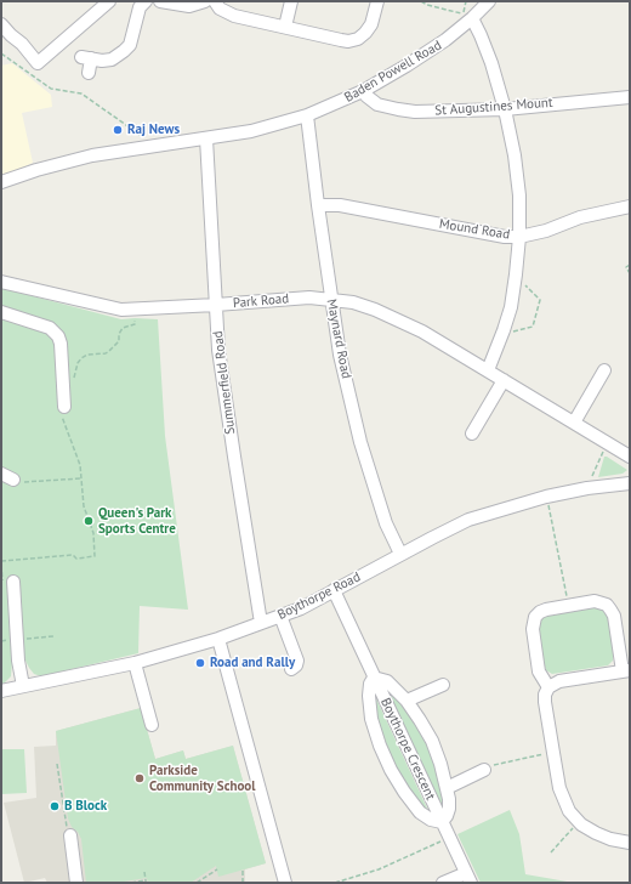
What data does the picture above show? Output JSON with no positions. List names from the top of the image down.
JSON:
{
  "streets": {
    "street": [
      "Baden Powell Road",
      "St Augustines Mount",
      "Mound Road",
      "Park Road",
      "Maynard Road",
      "Summerfield Road",
      "Boythorpe Road",
      "Boythorpe Crescent"
    ]
  },
  "crossings": [
    ["Baden Powell Road", "St Augustines Mount"],
    ["Baden Powell Road", "Maynard Road"],
    ["Baden Powell Road", "Summerfield Road"],
    ["Mound Road", "Maynard Road"],
    ["Park Road", "Maynard Road"],
    ["Park Road", "Summerfield Road"],
    ["Maynard Road", "Boythorpe Road"],
    ["Summerfield Road", "Boythorpe Road"],
    ["Boythorpe Road", "Boythorpe Crescent"]
  ],
  "places": [
    "Raj News",
    "Queen's Park Sports Centre",
    "Road and Rally",
    "Parkside Community School",
    "B Block"
  ]
}
